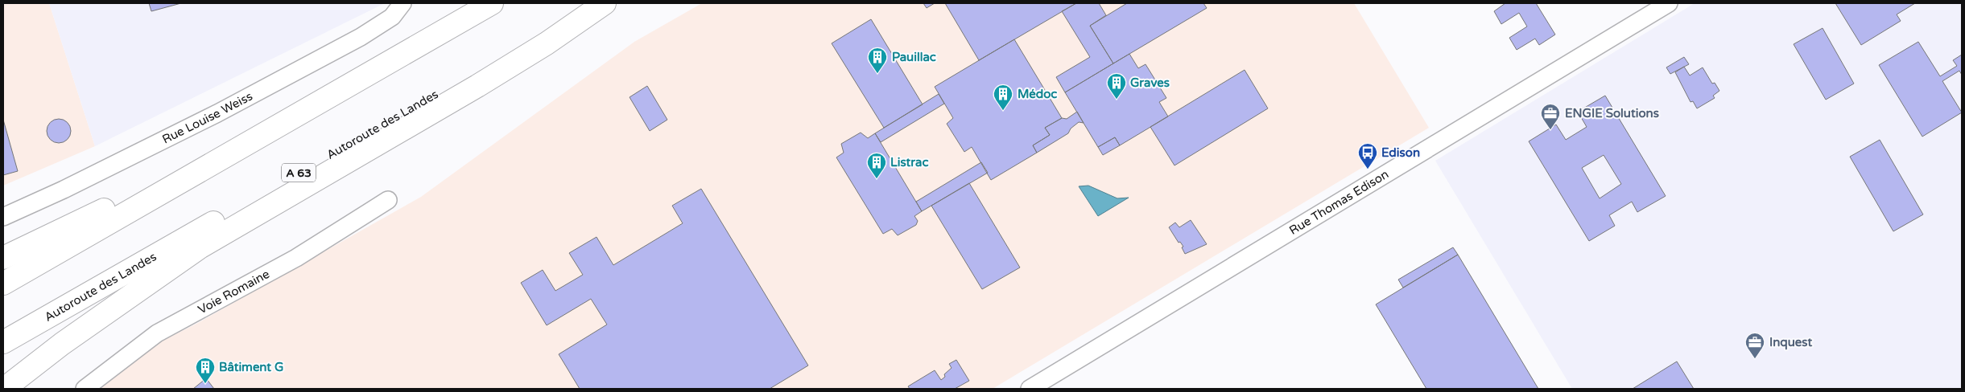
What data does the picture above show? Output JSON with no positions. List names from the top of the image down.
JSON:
{
  "streets": {
    "highway": ["Autoroute des Landes", "A 63"],
    "street": ["Rue Louise Weiss", "Rue Thomas Edison", "Voie Romaine"]
  },
  "places": {
    "building": [
      "Pauillac",
      "Graves",
      "Médoc",
      "Listrac",
      "Bâtiment G"
    ],
    "office": ["ENGIE Solutions", "Inquest"],
    "bus stop": ["Edison"]
  }
}
